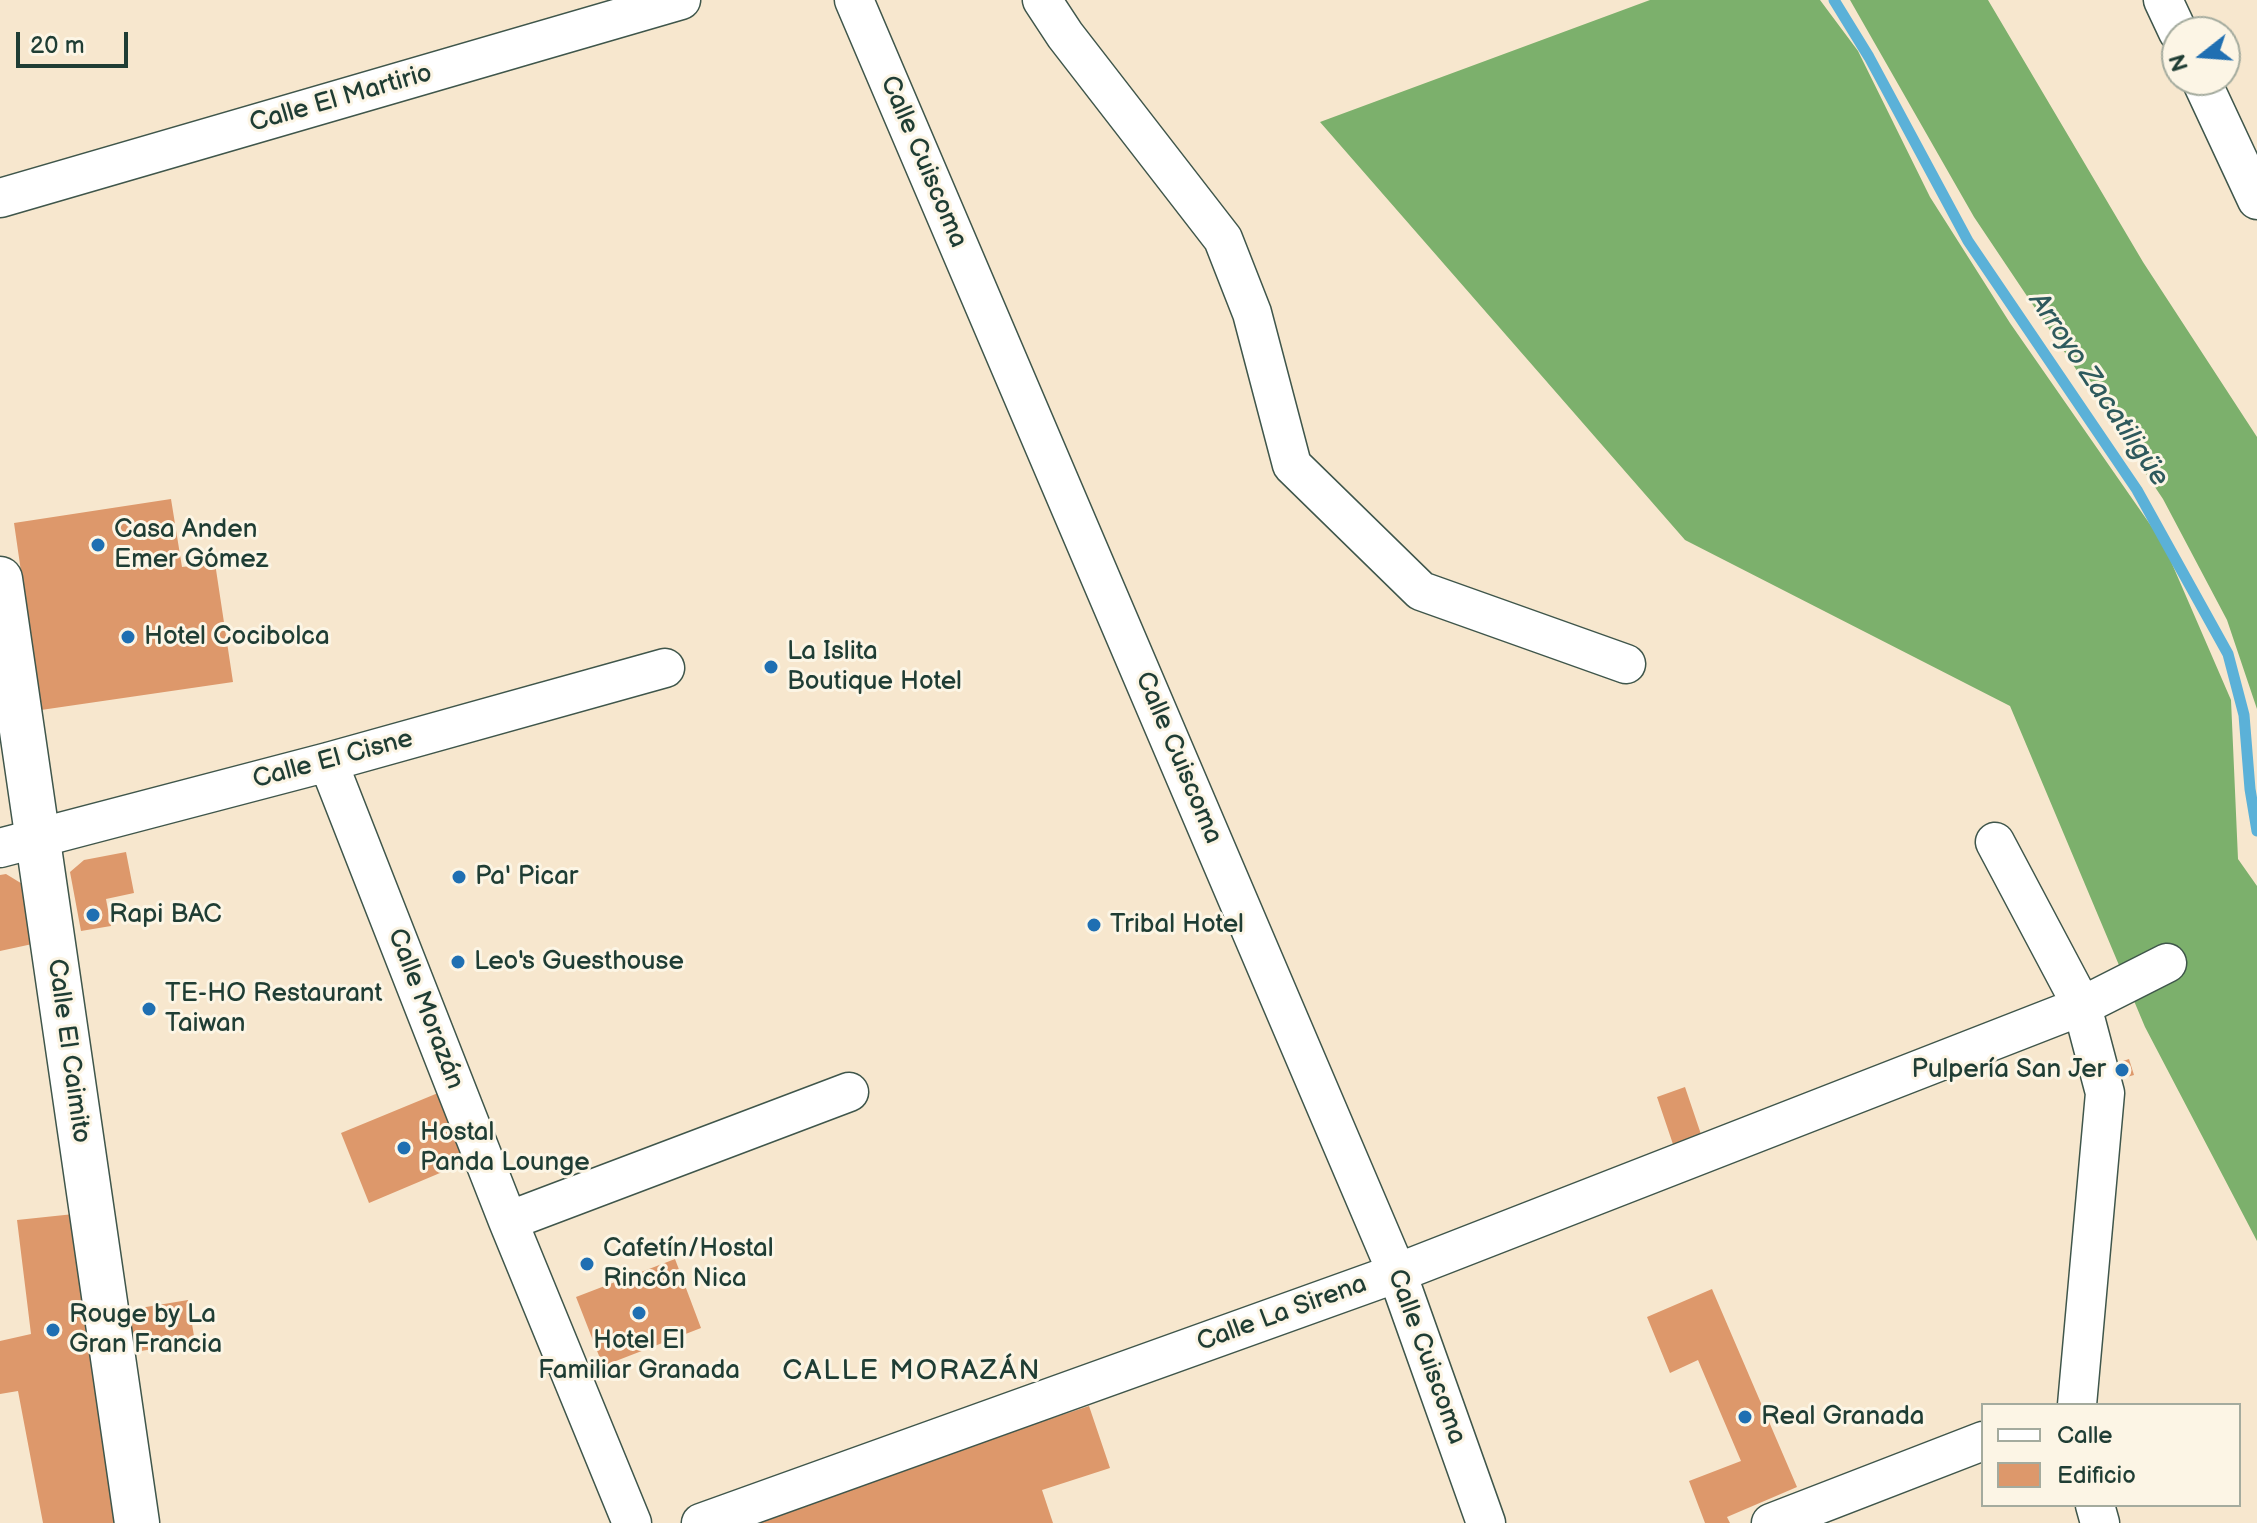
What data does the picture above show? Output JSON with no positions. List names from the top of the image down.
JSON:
{
  "streets": {
    "street": [
      "Calle El Martirio",
      "Calle Cuiscoma",
      "Calle El Cisne",
      "Calle Morazán",
      "Calle El Caimito",
      "Calle La Sirena"
    ]
  },
  "crossings": [
    ["Calle Cuiscoma", "Calle La Sirena"],
    ["Calle El Cisne", "Calle Morazán"],
    ["Calle El Cisne", "Calle El Caimito"]
  ],
  "districts": ["CALLE MORAZÁN"],
  "water": ["Arroyo Zacatiligüe"],
  "places": [
    "Casa Anden Emer Gómez",
    "Hotel Cocibolca",
    "La Islita Boutique Hotel",
    "Pa' Picar",
    "Rapi BAC",
    "Tribal Hotel",
    "Leo's Guesthouse",
    "TE-HO Restaurant Taiwan",
    "Pulpería San Jer",
    "Hostal Panda Lounge",
    "Cafetín/Hostal Rincón Nica",
    "Hotel El Familiar Granada",
    "Rouge by La Gran Francia",
    "Real Granada"
  ],
  "legend": ["Calle", "Edificio"],
  "scale_bar": "20 m",
  "north": "left"
}
